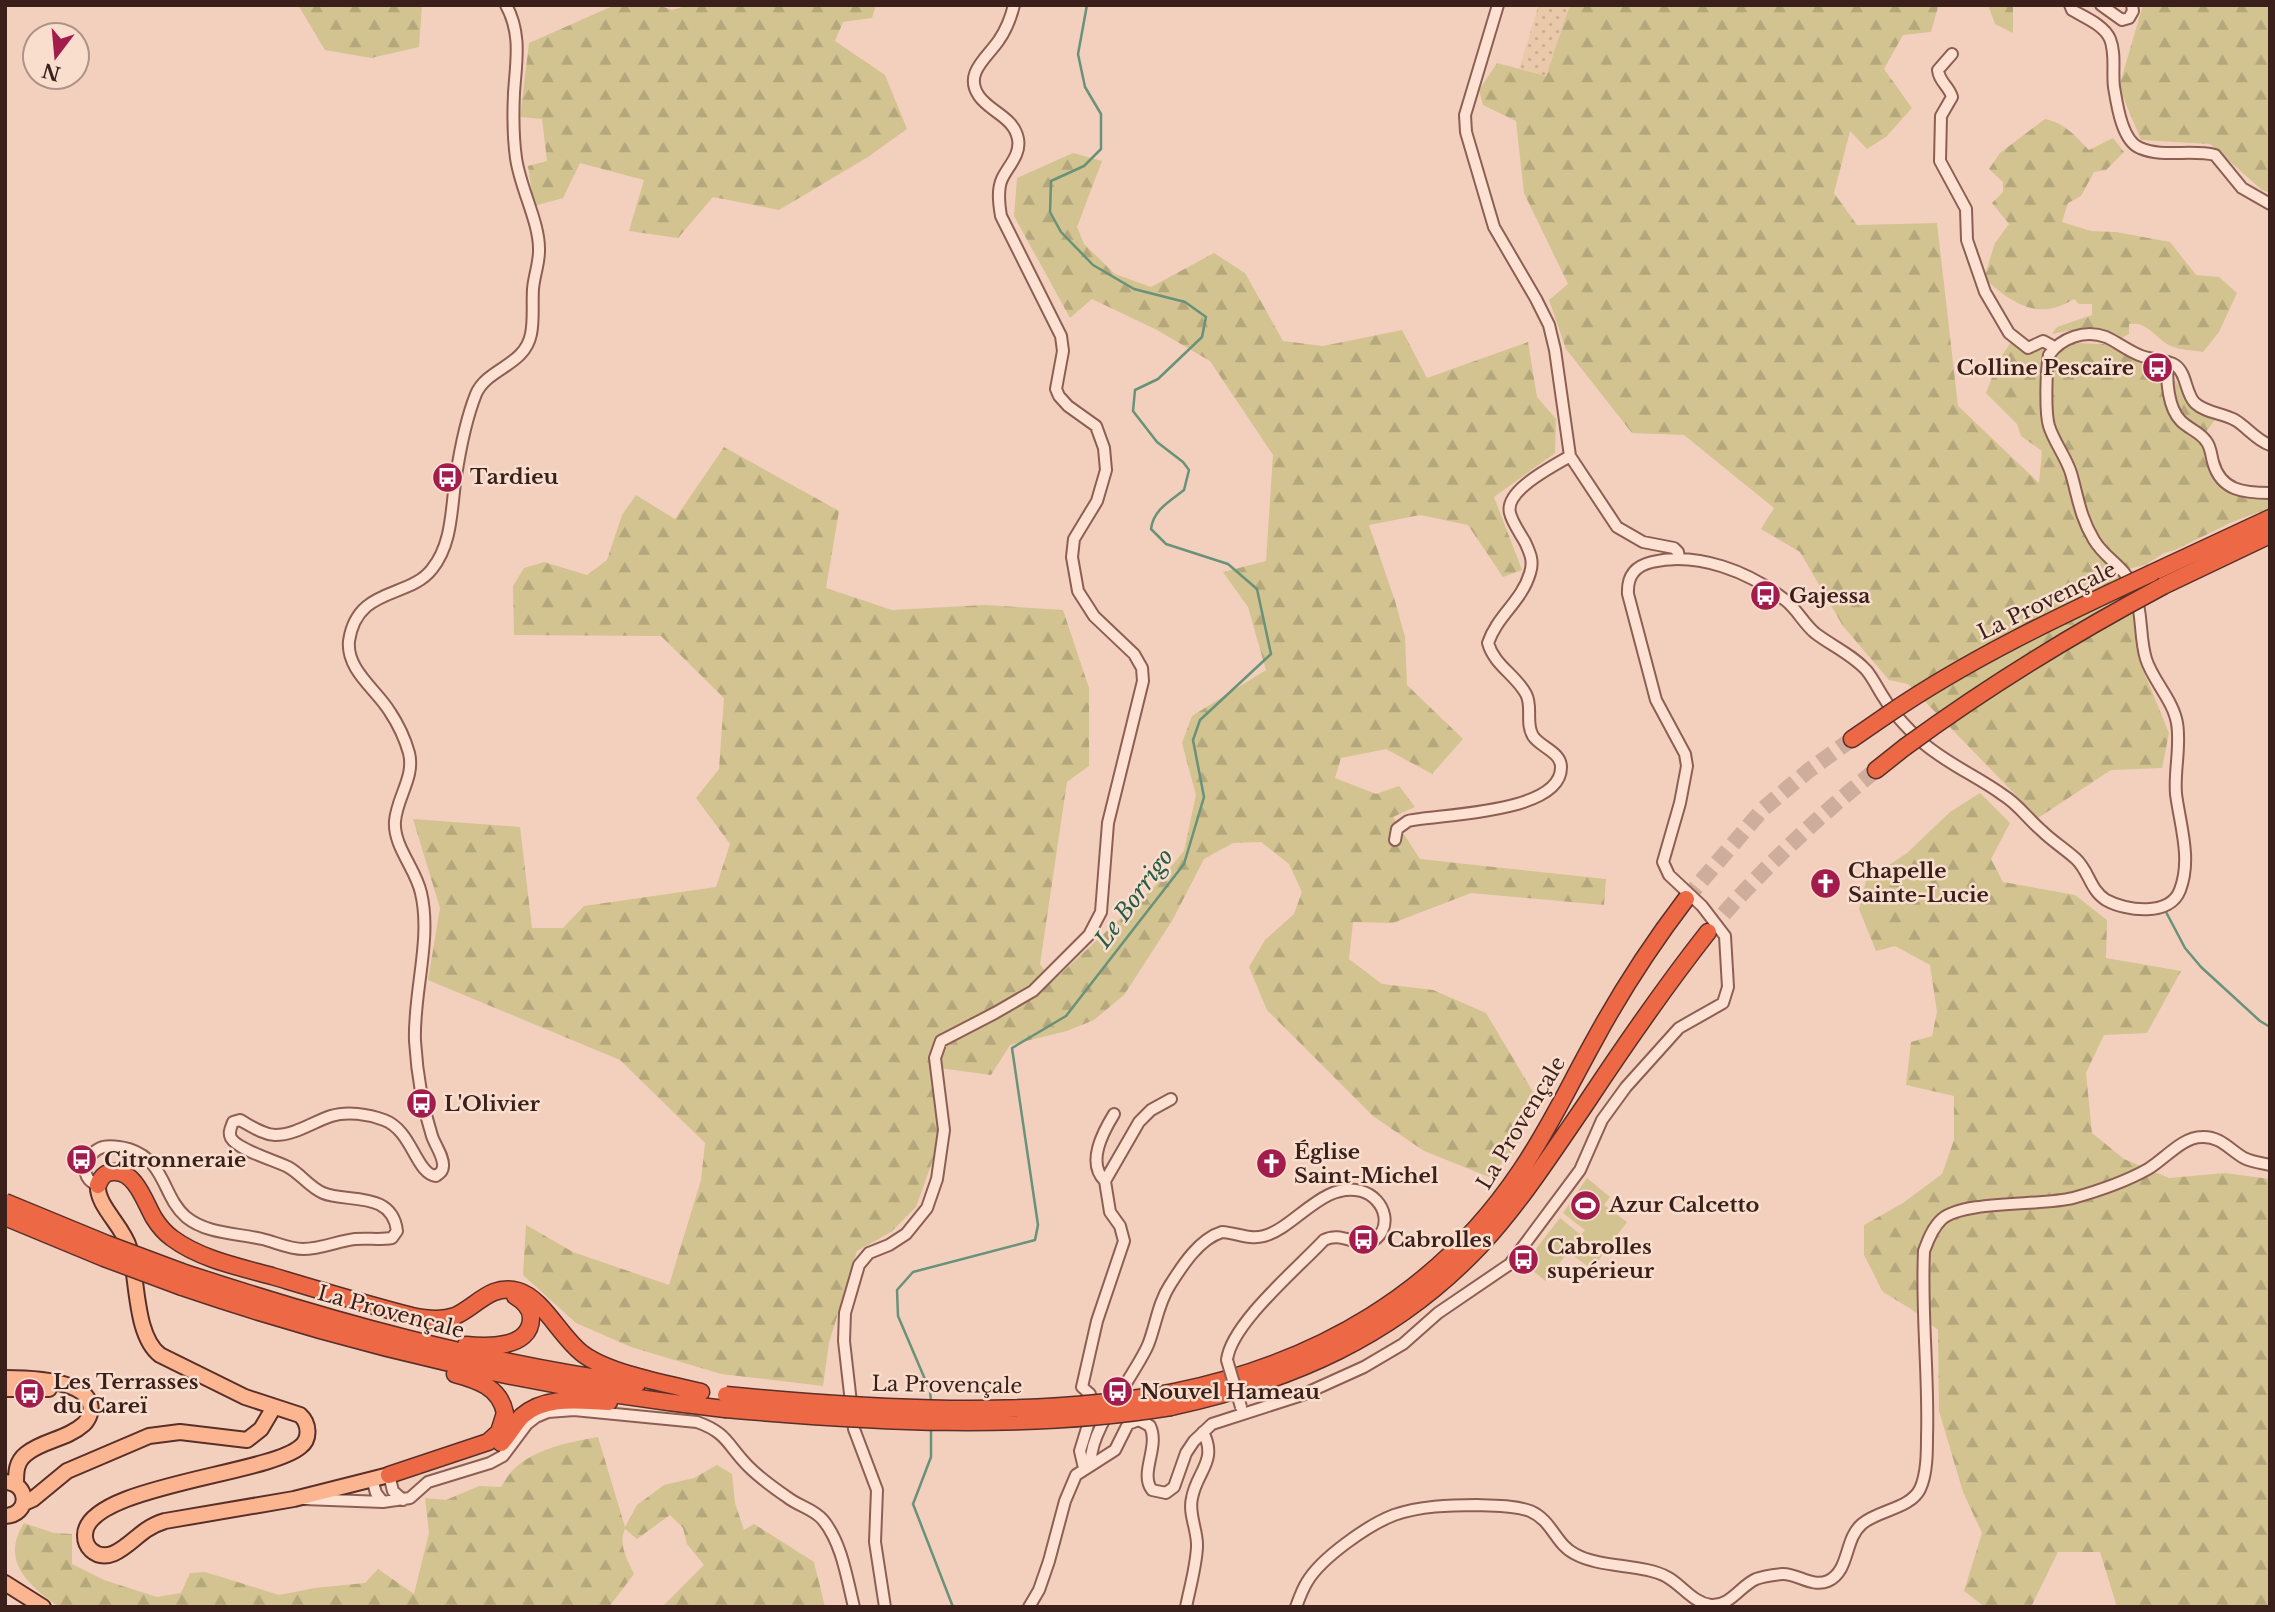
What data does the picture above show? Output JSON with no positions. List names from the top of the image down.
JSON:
{
  "streets": {
    "highway": ["La Provençale"]
  },
  "water": ["Le Borrigo"],
  "places": {
    "bus stop": [
      "Colline Pescaïre",
      "Tardieu",
      "Gajessa",
      "L'Olivier",
      "Citronneraie",
      "Cabrolles",
      "Cabrolles supérieur",
      "Nouvel Hameau",
      "Les Terrasses du Careï"
    ],
    "church": ["Chapelle Sainte-Lucie", "Église Saint-Michel"],
    "sports": ["Azur Calcetto"]
  },
  "north": "bottom"
}
